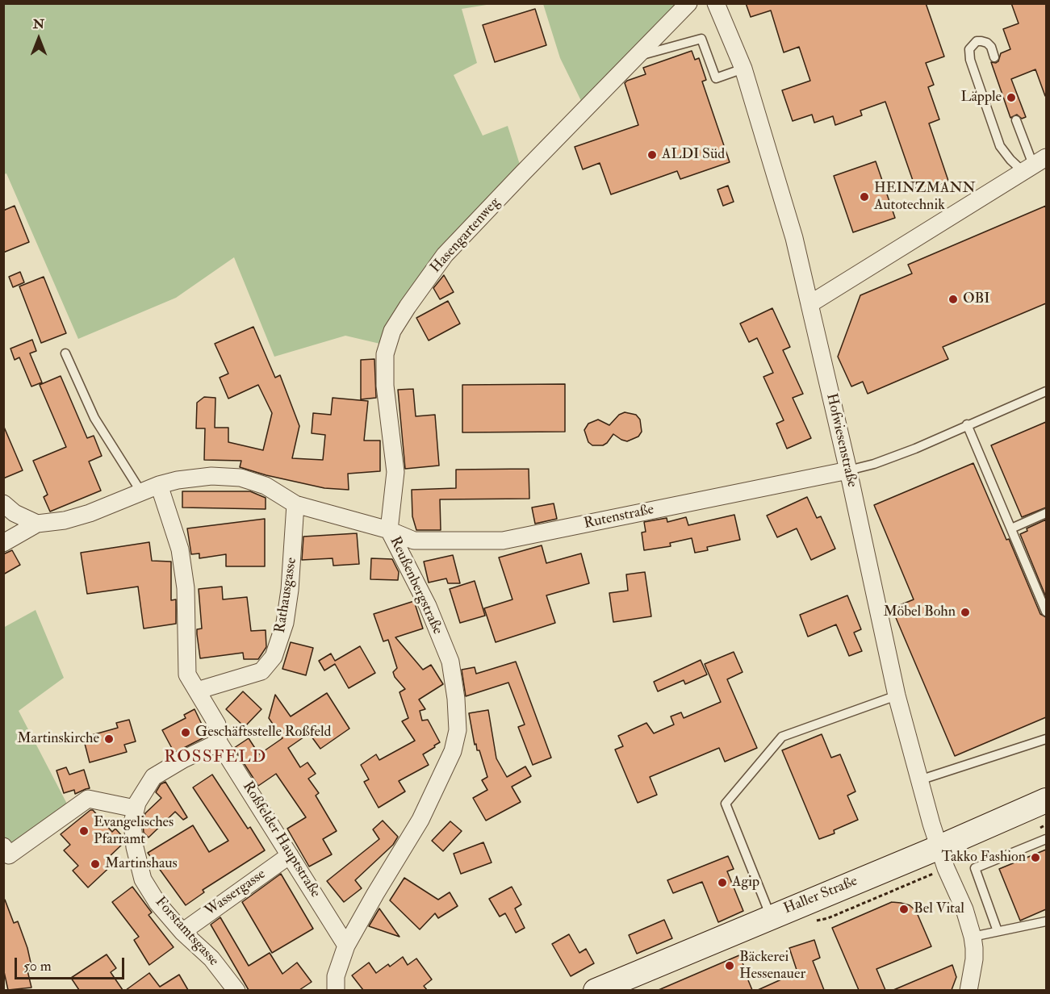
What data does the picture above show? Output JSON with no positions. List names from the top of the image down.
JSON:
{
  "streets": {
    "main road": ["Haller Straße"],
    "street": [
      "Hasengartenweg",
      "Hofwiesenstraße",
      "Rutenstraße",
      "Reußenbergstraße",
      "Rathausgasse",
      "Roßfelder Hauptstraße",
      "Wassergasse",
      "Forstamtsgasse"
    ]
  },
  "crossings": [
    ["Hasengartenweg", "Rutenstraße"],
    ["Hasengartenweg", "Reußenbergstraße"],
    ["Hofwiesenstraße", "Rutenstraße"],
    ["Hofwiesenstraße", "Haller Straße"],
    ["Rutenstraße", "Reußenbergstraße"],
    ["Reußenbergstraße", "Rathausgasse"],
    ["Reußenbergstraße", "Roßfelder Hauptstraße"],
    ["Rathausgasse", "Roßfelder Hauptstraße"],
    ["Roßfelder Hauptstraße", "Wassergasse"],
    ["Roßfelder Hauptstraße", "Forstamtsgasse"],
    ["Wassergasse", "Forstamtsgasse"]
  ],
  "districts": ["ROSSFELD"],
  "places": [
    "Läpple",
    "ALDI Süd",
    "HEINZMANN Autotechnik",
    "OBI",
    "Möbel Bohn",
    "Geschäftsstelle Roßfeld",
    "Martinskirche",
    "Evangelisches Pfarramt",
    "Takko Fashion",
    "Martinshaus",
    "Agip",
    "Bel Vital",
    "Bäckerei Hessenauer"
  ],
  "scale_bar": "50 m",
  "north": "top"
}
